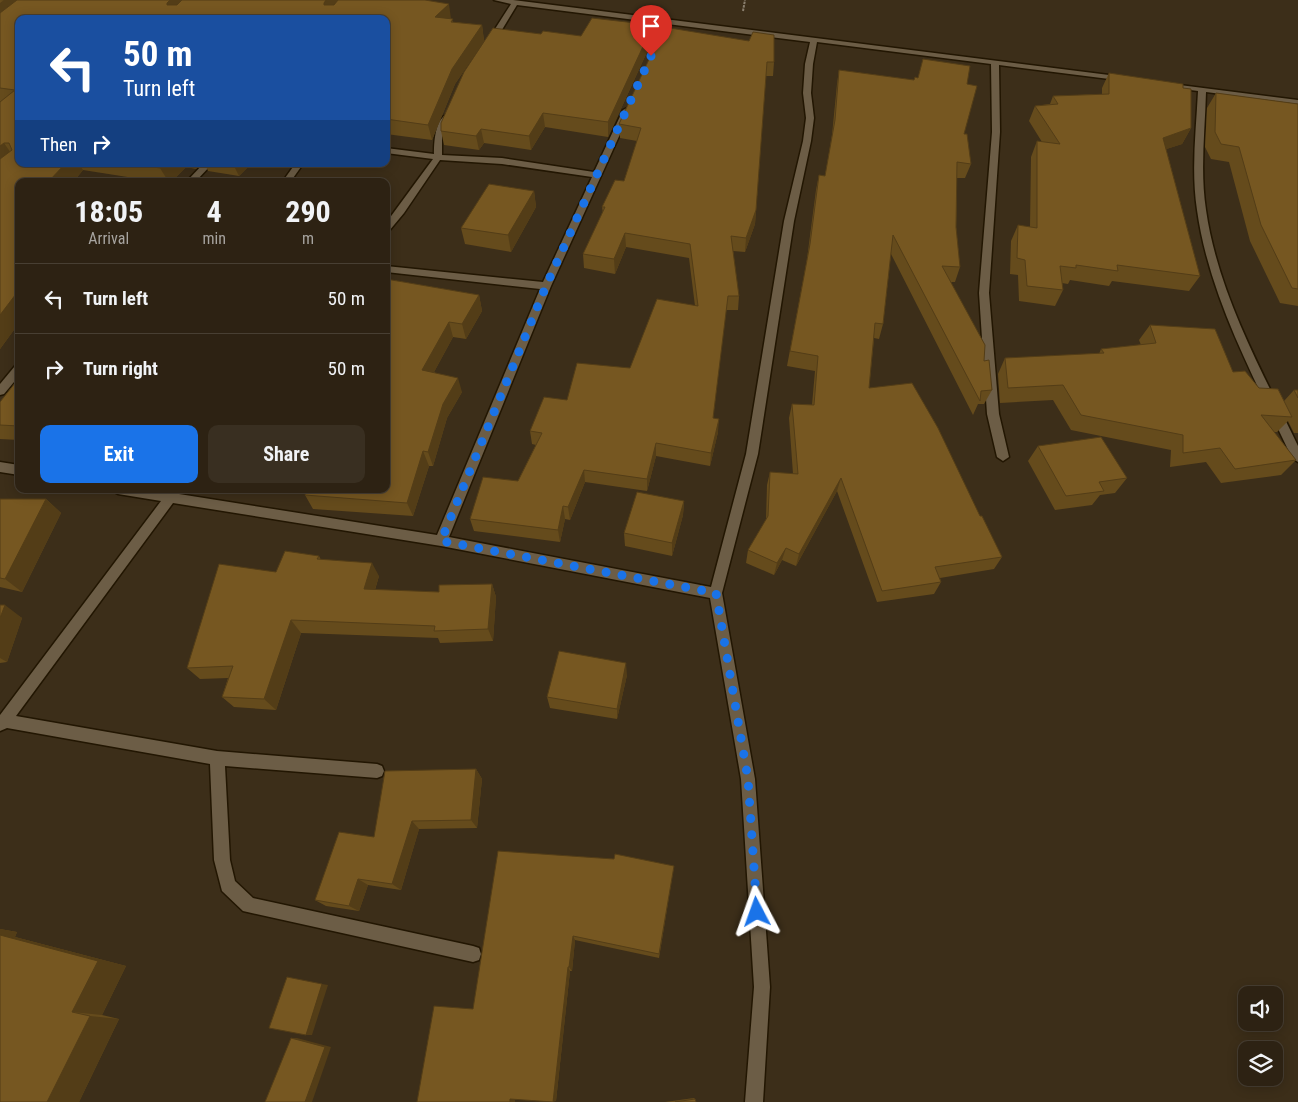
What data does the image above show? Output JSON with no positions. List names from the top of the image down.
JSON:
{
  "page": {
    "turn": ["50 m", "Turn left"],
    "then": "Then",
    "eta": [
      "18:05",
      "Arrival",
      "4",
      "min",
      "290",
      "m"
    ],
    "list": [
      {
        "name": "Turn left",
        "value": "50 m"
      },
      {
        "name": "Turn right",
        "value": "50 m"
      }
    ],
    "buttons": ["Exit", "Share"]
  }
}
